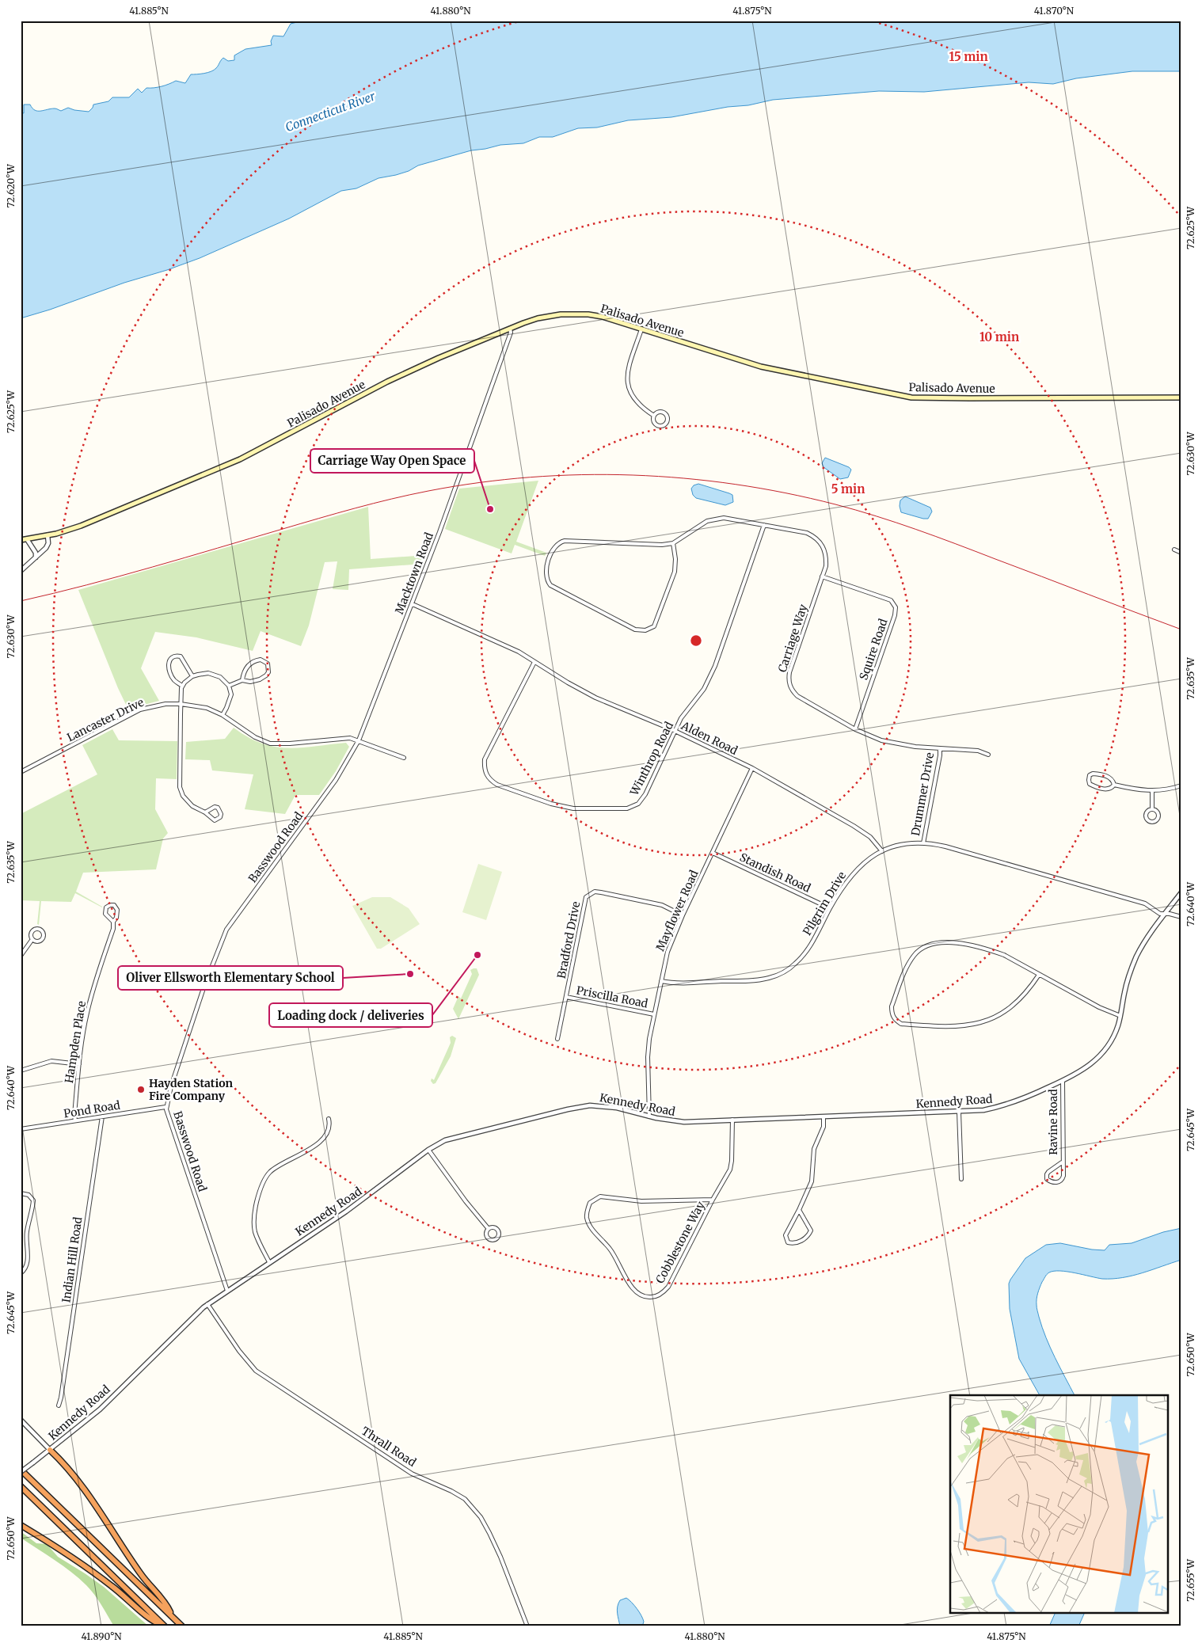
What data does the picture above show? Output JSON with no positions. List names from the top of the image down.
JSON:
{
  "streets": {
    "main road": ["Palisado Avenue"],
    "street": [
      "Macktown Road",
      "Carriage Way",
      "Squire Road",
      "Lancaster Drive",
      "Alden Road",
      "Winthrop Road",
      "Drummer Drive",
      "Basswood Road",
      "Standish Road",
      "Pilgrim Drive",
      "Mayflower Road",
      "Bradford Drive",
      "Priscilla Road",
      "Hampden Place",
      "Kennedy Road",
      "Pond Road",
      "Ravine Road",
      "Cobblestone Way",
      "Indian Hill Road",
      "Thrall Road"
    ]
  },
  "crossings": [
    ["Palisado Avenue", "Macktown Road"],
    ["Macktown Road", "Lancaster Drive"],
    ["Macktown Road", "Alden Road"],
    ["Macktown Road", "Basswood Road"],
    ["Carriage Way", "Squire Road"],
    ["Carriage Way", "Winthrop Road"],
    ["Carriage Way", "Drummer Drive"],
    ["Alden Road", "Winthrop Road"],
    ["Alden Road", "Pilgrim Drive"],
    ["Alden Road", "Mayflower Road"],
    ["Drummer Drive", "Pilgrim Drive"],
    ["Basswood Road", "Kennedy Road"],
    ["Basswood Road", "Pond Road"],
    ["Standish Road", "Pilgrim Drive"],
    ["Standish Road", "Mayflower Road"],
    ["Pilgrim Drive", "Mayflower Road"],
    ["Pilgrim Drive", "Kennedy Road"],
    ["Mayflower Road", "Bradford Drive"],
    ["Mayflower Road", "Priscilla Road"],
    ["Mayflower Road", "Kennedy Road"],
    ["Bradford Drive", "Priscilla Road"],
    ["Hampden Place", "Pond Road"],
    ["Kennedy Road", "Ravine Road"],
    ["Kennedy Road", "Cobblestone Way"],
    ["Kennedy Road", "Thrall Road"],
    ["Pond Road", "Indian Hill Road"]
  ],
  "water": ["Connecticut River"],
  "places": [
    "Carriage Way Open Space",
    "Loading dock / deliveries",
    "Oliver Ellsworth Elementary School",
    "Hayden Station Fire Company"
  ],
  "coordinates": [
    "41.885°N",
    "41.880°N",
    "41.875°N",
    "41.870°N",
    "72.620°W",
    "72.625°W",
    "72.630°W",
    "72.635°W",
    "72.640°W",
    "72.645°W",
    "72.650°W",
    "72.655°W",
    "41.890°N"
  ],
  "rings": ["15 min", "10 min", "5 min"]
}
